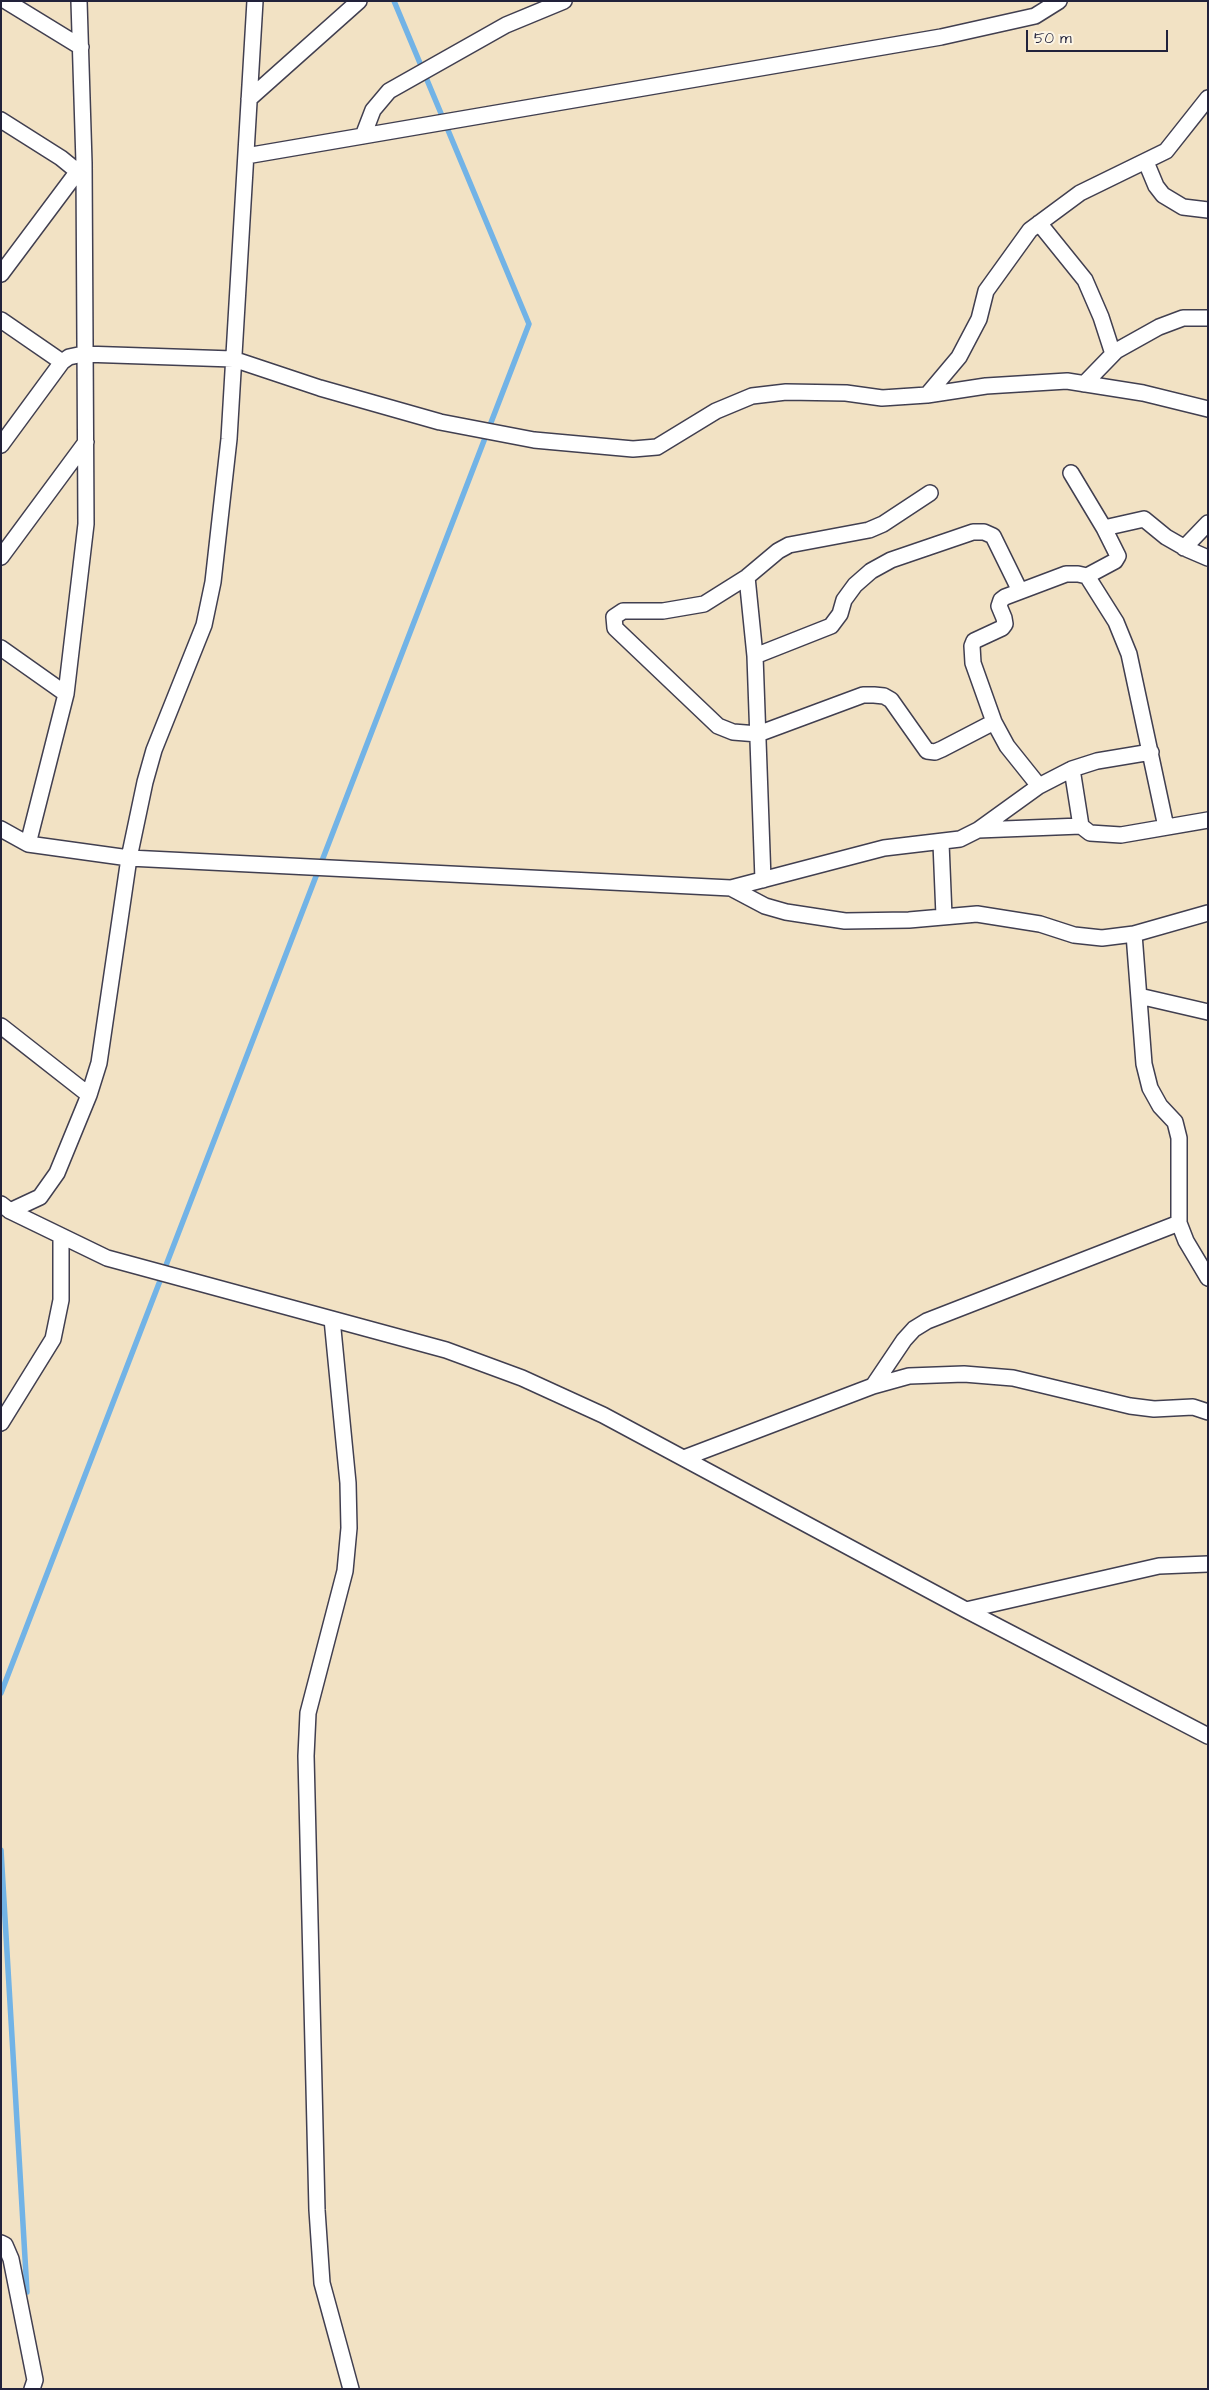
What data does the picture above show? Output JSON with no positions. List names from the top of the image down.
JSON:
{
  "scale_bar": "50 m"
}
